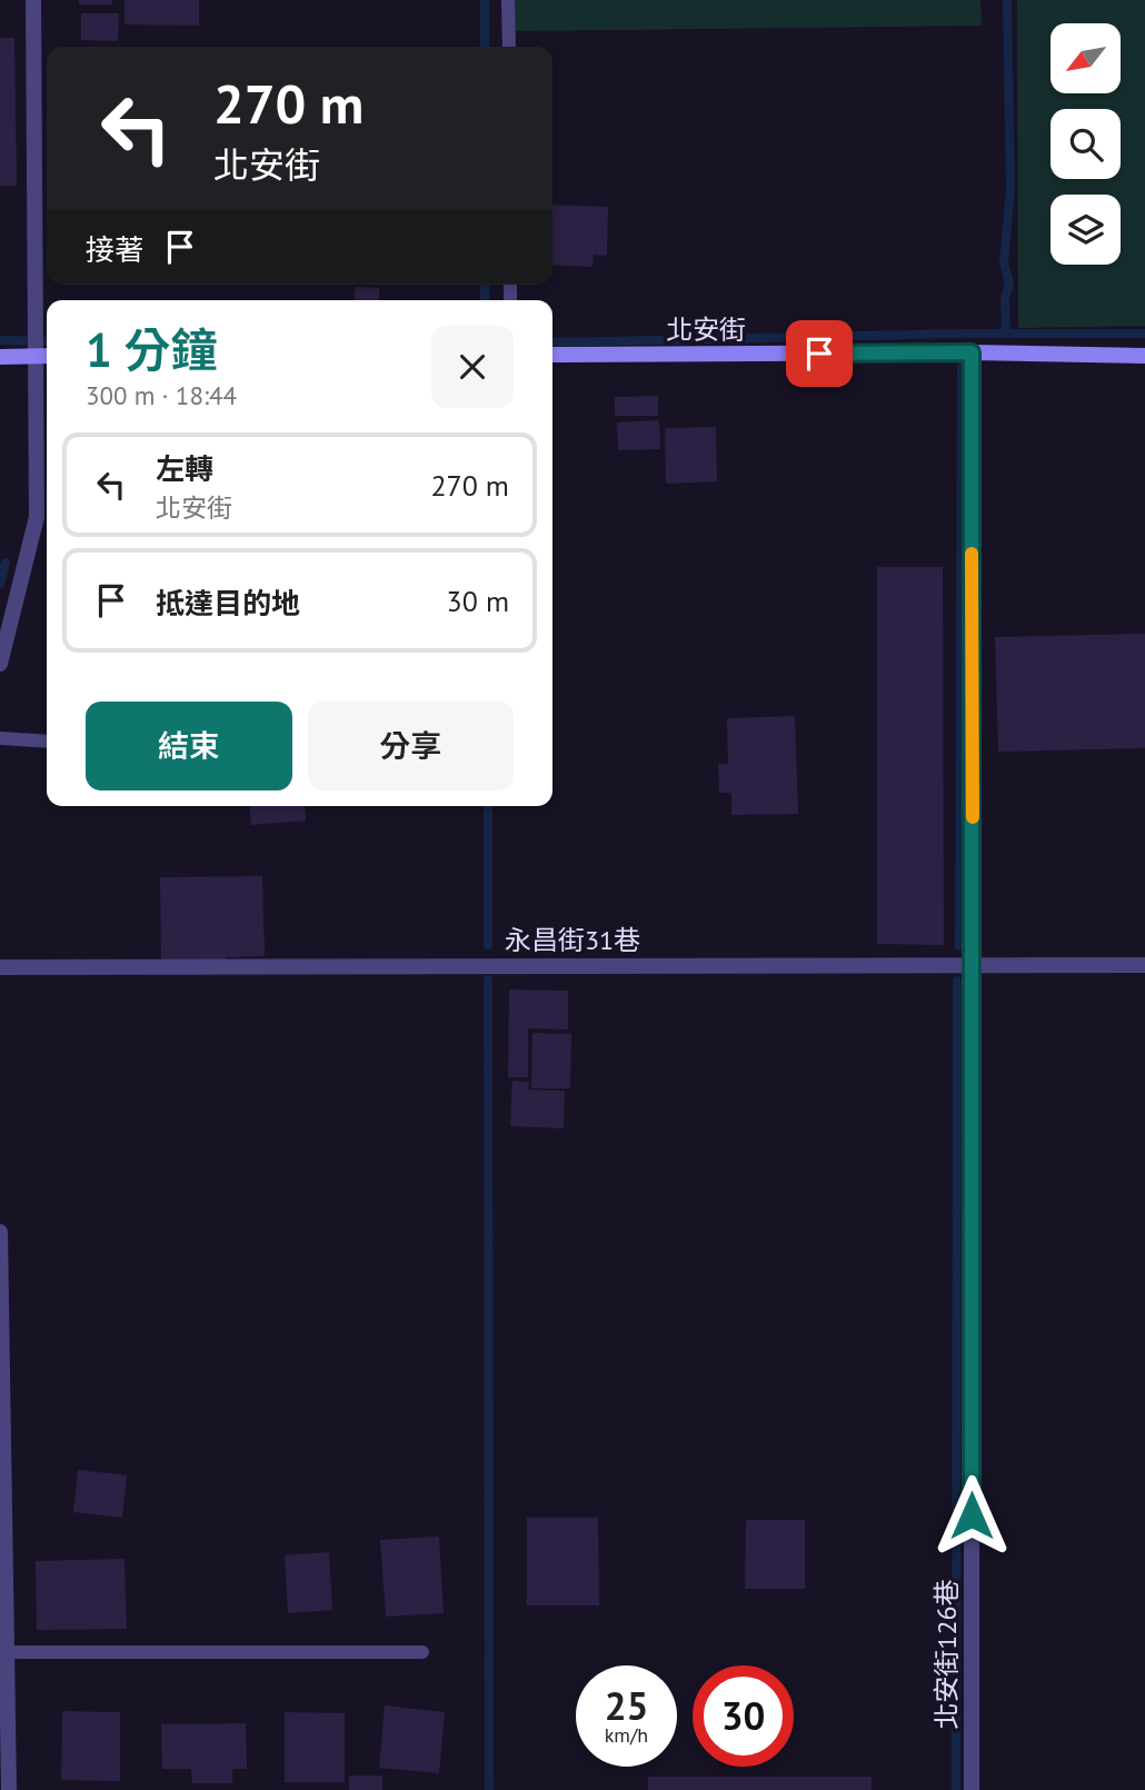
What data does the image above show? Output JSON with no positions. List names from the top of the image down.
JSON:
{
  "streets": {
    "street": ["北安街", "永昌街31巷", "北安街126巷"]
  },
  "crossings": [
    ["北安街", "北安街126巷"],
    ["永昌街31巷", "北安街126巷"]
  ],
  "north": "bottom left",
  "page": {
    "turn": ["270 m", "北安街"],
    "then": "接著",
    "heading": ["1 分鐘", "300 m · 18:44"],
    "list": [
      {
        "name": "左轉",
        "note": "北安街",
        "value": "270 m"
      },
      {
        "name": "抵達目的地",
        "value": "30 m"
      }
    ],
    "buttons": ["結束", "分享"],
    "speed": "25 km/h",
    "limit": "30"
  }
}
